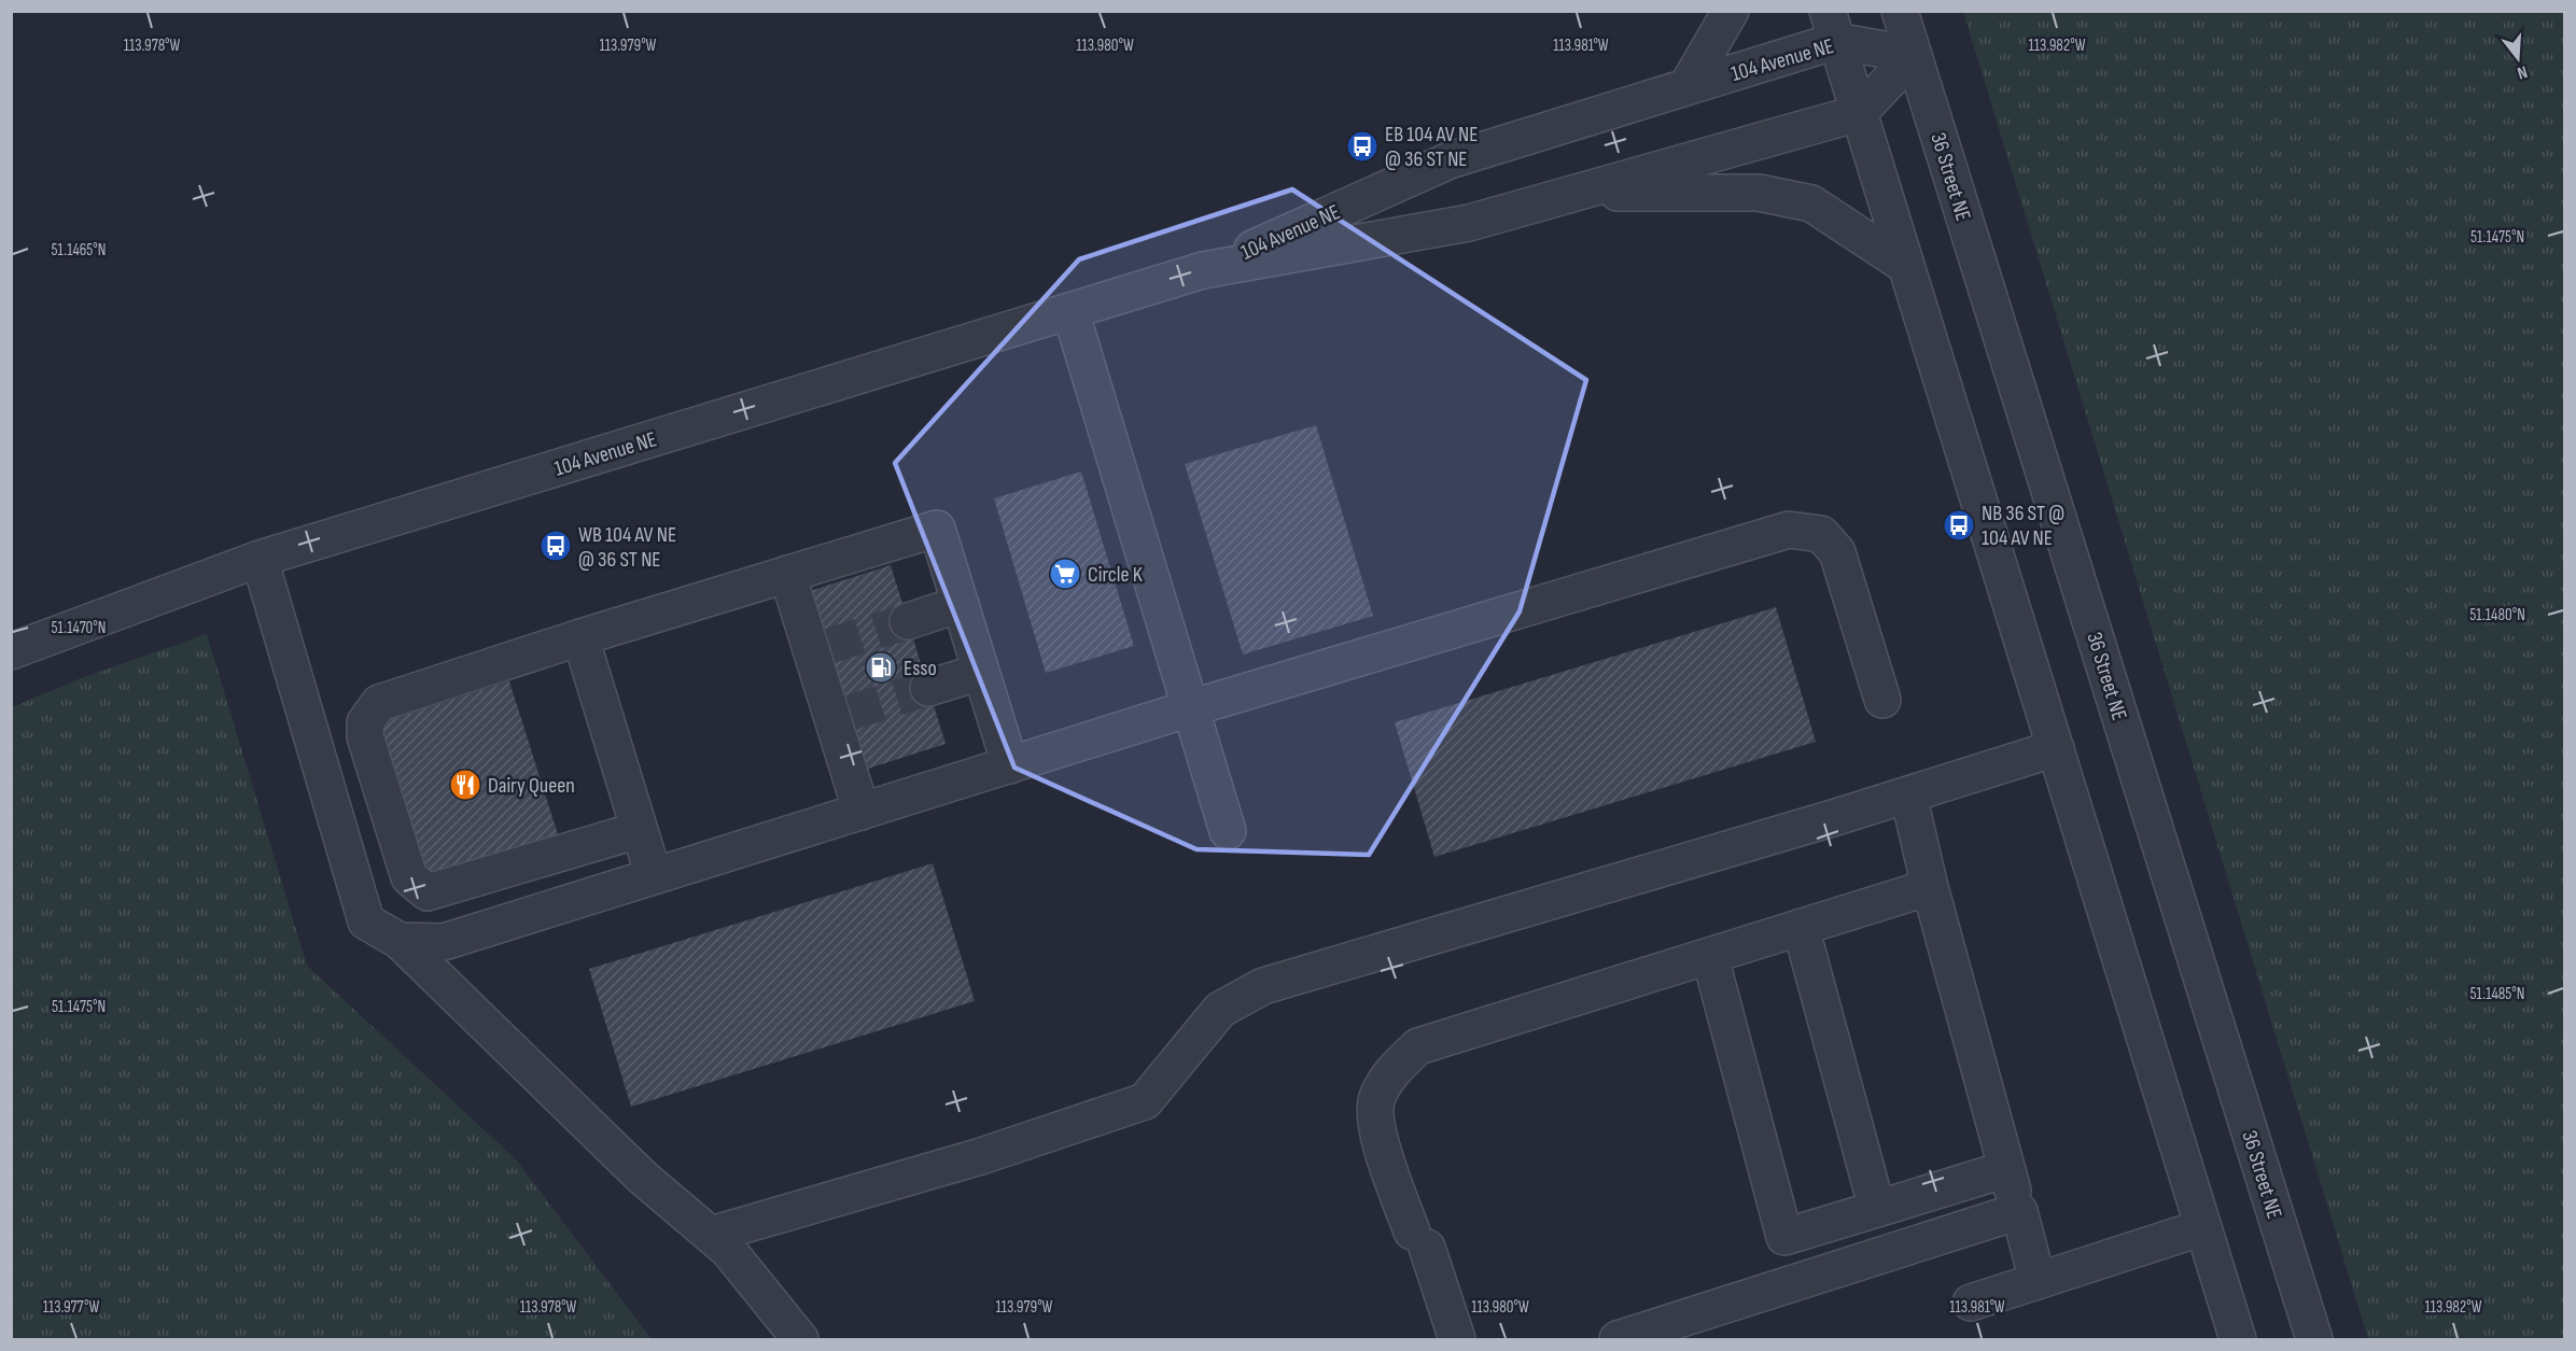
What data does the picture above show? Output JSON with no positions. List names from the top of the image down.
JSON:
{
  "streets": {
    "street": ["104 Avenue NE", "36 Street NE"]
  },
  "crossings": [
    ["104 Avenue NE", "36 Street NE"]
  ],
  "places": {
    "bus stop": ["EB 104 AV NE @ 36 ST NE", "NB 36 ST @ 104 AV NE", "WB 104 AV NE @ 36 ST NE"],
    "supermarket": ["Circle K"],
    "fuel station": ["Esso"],
    "restaurant": ["Dairy Queen"]
  },
  "north": "bottom",
  "coordinates": [
    "113.978°W",
    "113.979°W",
    "113.980°W",
    "113.981°W",
    "113.982°W",
    "51.1475°N",
    "51.1465°N",
    "51.1480°N",
    "51.1470°N",
    "51.1485°N",
    "113.977°W"
  ]
}
